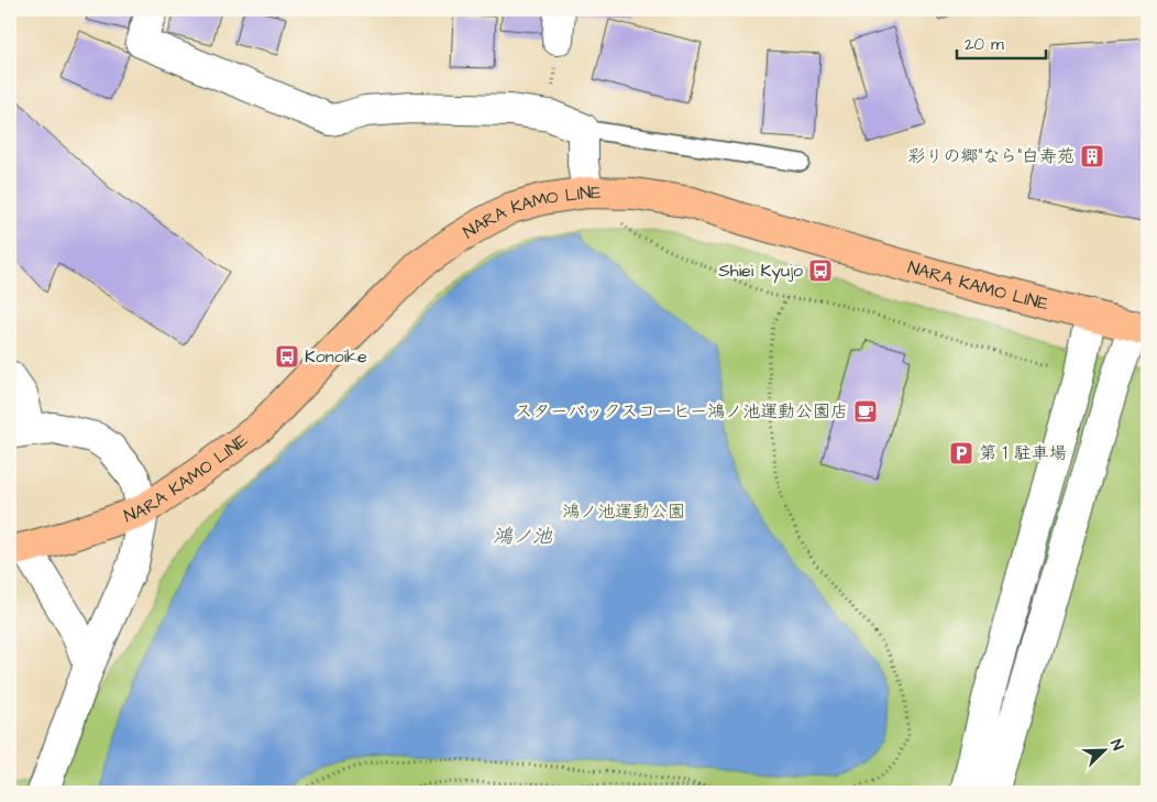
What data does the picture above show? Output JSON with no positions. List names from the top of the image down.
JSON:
{
  "streets": {
    "main road": ["NARA KAMO LINE"]
  },
  "water": ["鴻ノ池"],
  "parks": ["鴻ノ池運動公園"],
  "places": {
    "building": ["彩りの郷”なら”白寿苑"],
    "bus stop": ["Shiei Kyujo", "Konoike"],
    "cafe": ["スターバックスコーヒー鴻ノ池運動公園店"],
    "parking": ["第１駐車場"]
  },
  "scale_bar": "20 m",
  "north": "top right"
}
